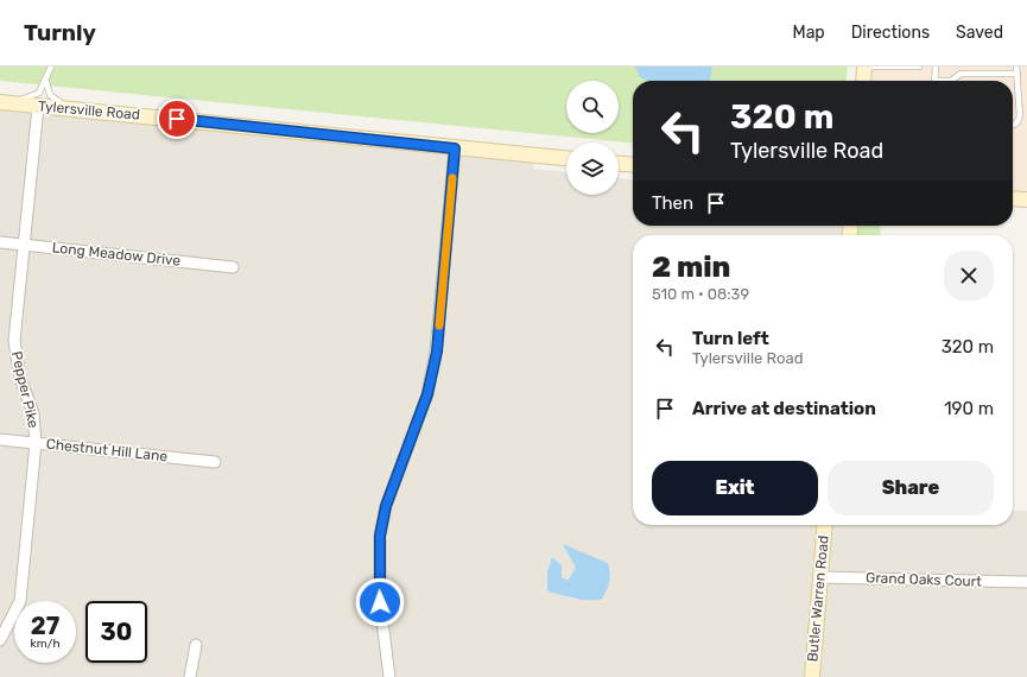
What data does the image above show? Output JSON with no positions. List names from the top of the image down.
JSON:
{
  "streets": {
    "main road": ["Tylersville Road", "Butler Warren Road"],
    "street": [
      "Long Meadow Drive",
      "Pepper Pike",
      "Chestnut Hill Lane",
      "Grand Oaks Court"
    ]
  },
  "crossings": [
    ["Tylersville Road", "Pepper Pike"],
    ["Long Meadow Drive", "Pepper Pike"],
    ["Pepper Pike", "Chestnut Hill Lane"],
    ["Grand Oaks Court", "Butler Warren Road"]
  ],
  "page": {
    "header": "Turnly",
    "nav": ["Map", "Directions", "Saved"],
    "turn": ["320 m", "Tylersville Road"],
    "then": "Then",
    "heading": ["2 min", "510 m · 08:39"],
    "list": [
      {
        "name": "Turn left",
        "note": "Tylersville Road",
        "value": "320 m"
      },
      {
        "name": "Arrive at destination",
        "value": "190 m"
      }
    ],
    "buttons": ["Exit", "Share"],
    "speed": "27 km/h",
    "limit": "30"
  }
}
